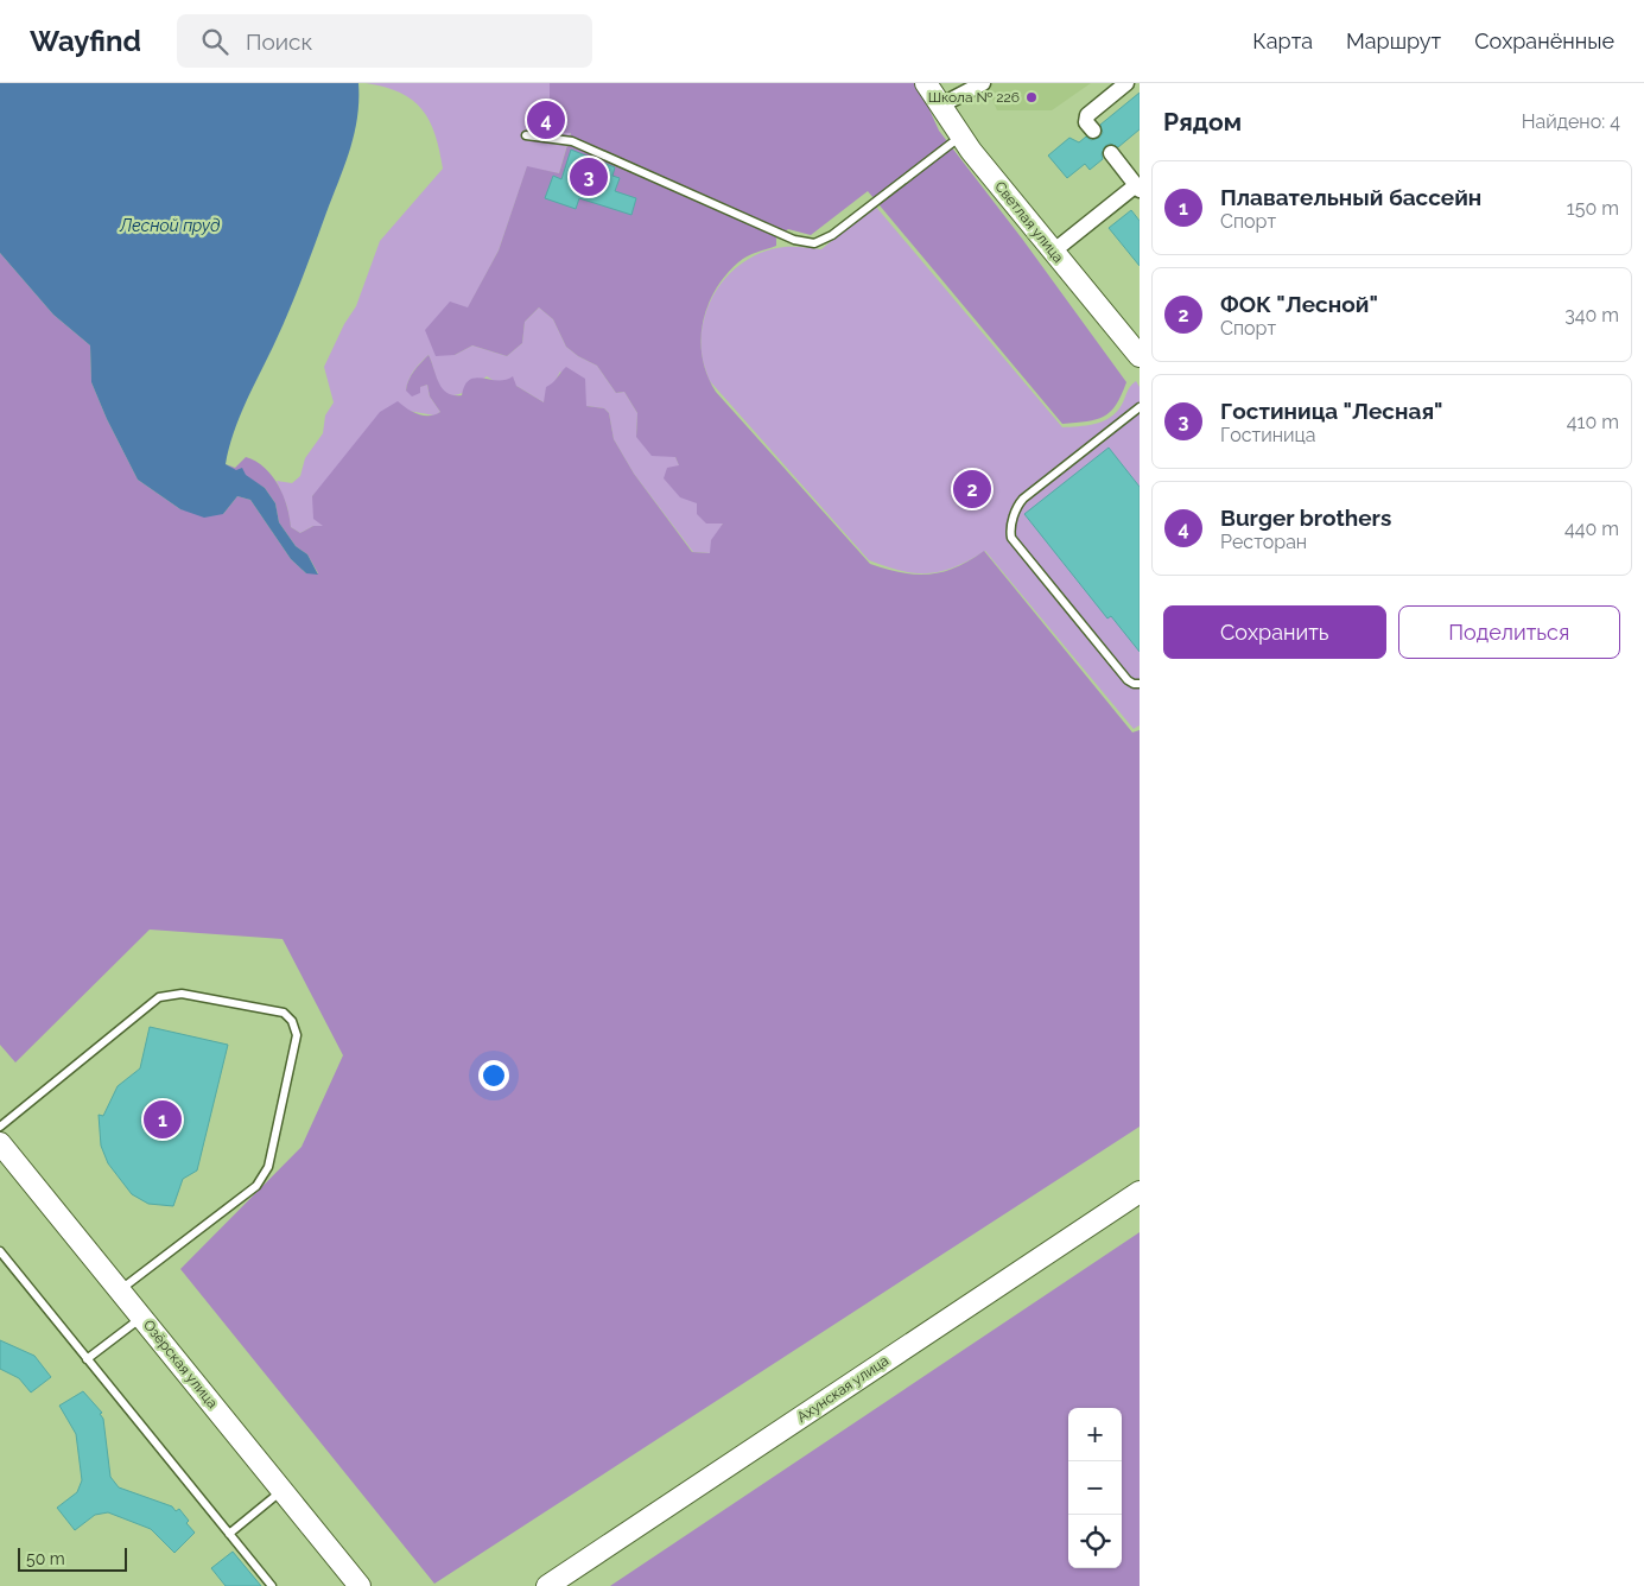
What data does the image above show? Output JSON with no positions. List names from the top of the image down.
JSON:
{
  "streets": {
    "main road": ["Светлая улица", "Озёрская улица", "Ахунская улица"]
  },
  "water": ["Лесной пруд"],
  "places": ["Школа № 226"],
  "scale_bar": "50 m",
  "page": {
    "header": "Wayfind",
    "search": "Поиск",
    "nav": ["Карта", "Маршрут", "Сохранённые"],
    "heading": ["Рядом", "Найдено: 4"],
    "pins": [
      "4",
      "3",
      "2",
      "1"
    ],
    "list": [
      {
        "mark": "1",
        "name": "Плавательный бассейн",
        "note": "Спорт",
        "value": "150 m"
      },
      {
        "mark": "2",
        "name": "ФОК \"Лесной\"",
        "note": "Спорт",
        "value": "340 m"
      },
      {
        "mark": "3",
        "name": "Гостиница \"Лесная\"",
        "note": "Гостиница",
        "value": "410 m"
      },
      {
        "mark": "4",
        "name": "Burger brothers",
        "note": "Ресторан",
        "value": "440 m"
      }
    ],
    "buttons": ["Сохранить", "Поделиться"],
    "map_buttons": ["+", "−"],
    "scale": "50 m"
  }
}
